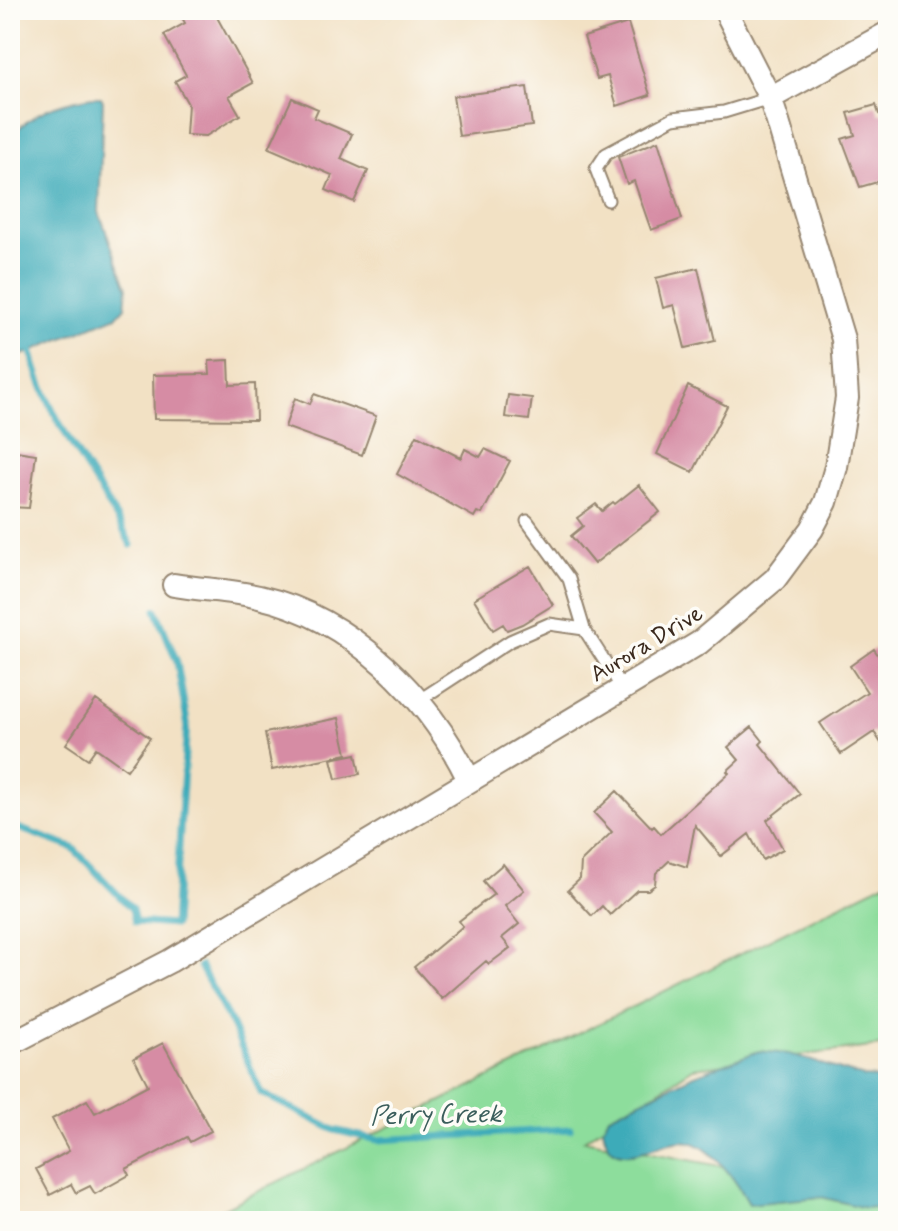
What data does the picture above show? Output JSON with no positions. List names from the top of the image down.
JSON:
{
  "streets": {
    "street": ["Aurora Drive"]
  },
  "water": ["Perry Creek"]
}
